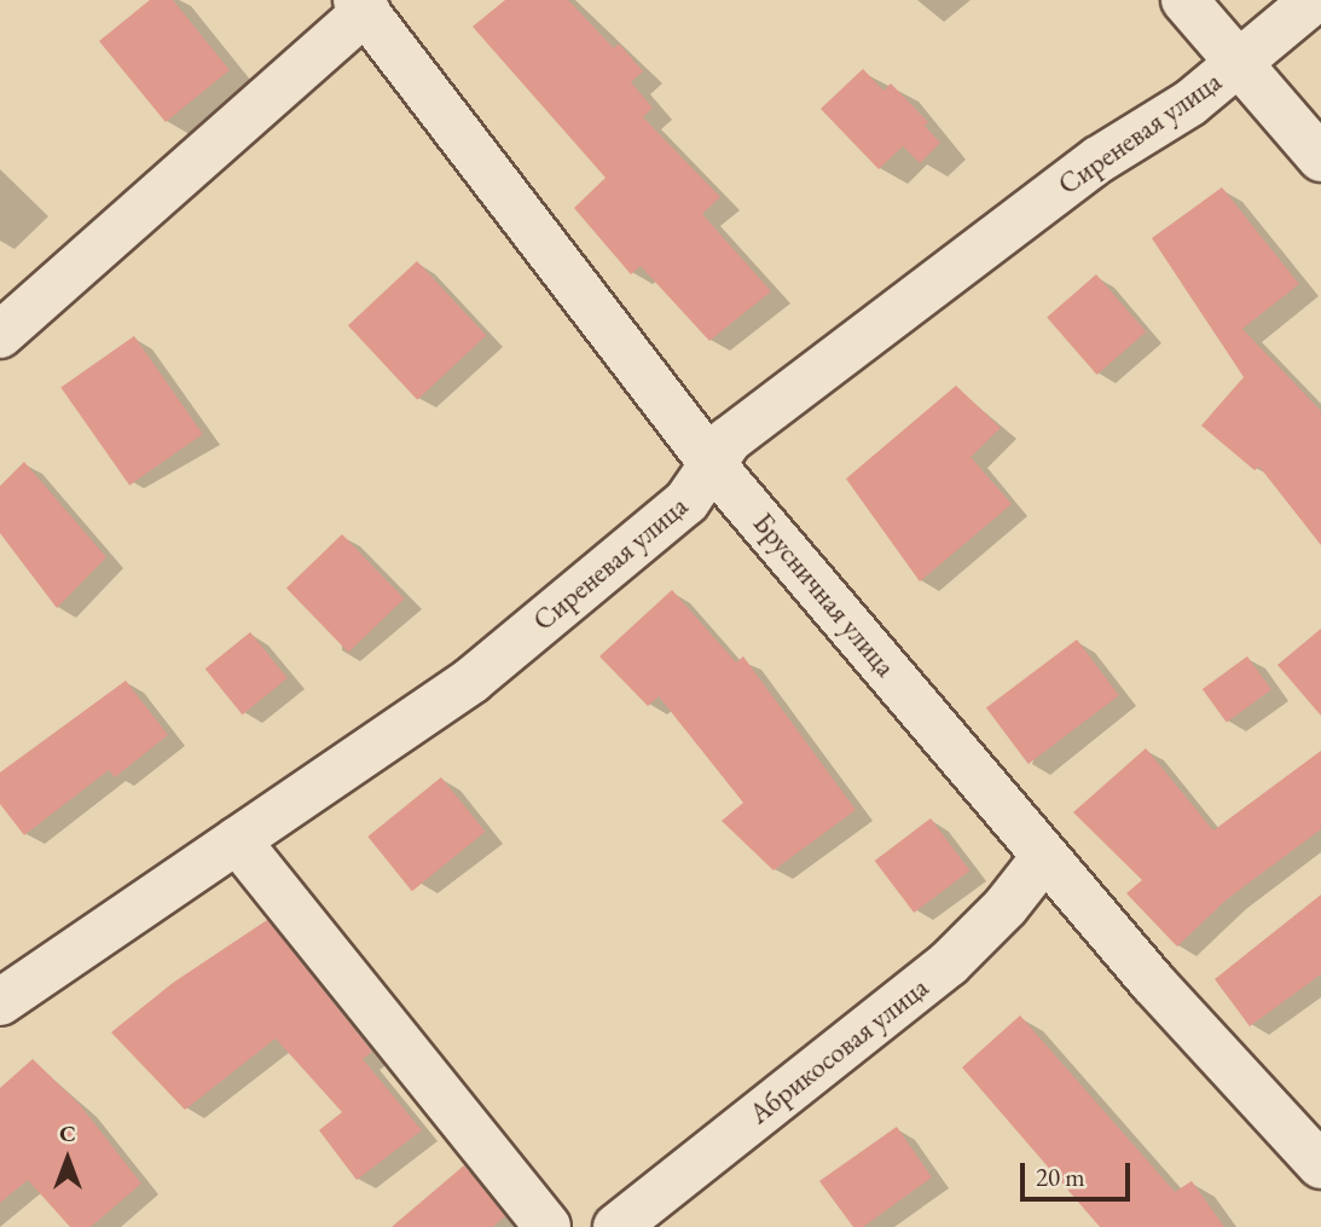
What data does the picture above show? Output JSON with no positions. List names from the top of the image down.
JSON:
{
  "streets": {
    "street": ["Сиреневая улица", "Брусничная улица", "Абрикосовая улица"]
  },
  "crossings": [
    ["Сиреневая улица", "Брусничная улица"],
    ["Брусничная улица", "Абрикосовая улица"]
  ],
  "scale_bar": "20 m",
  "north": "top"
}
